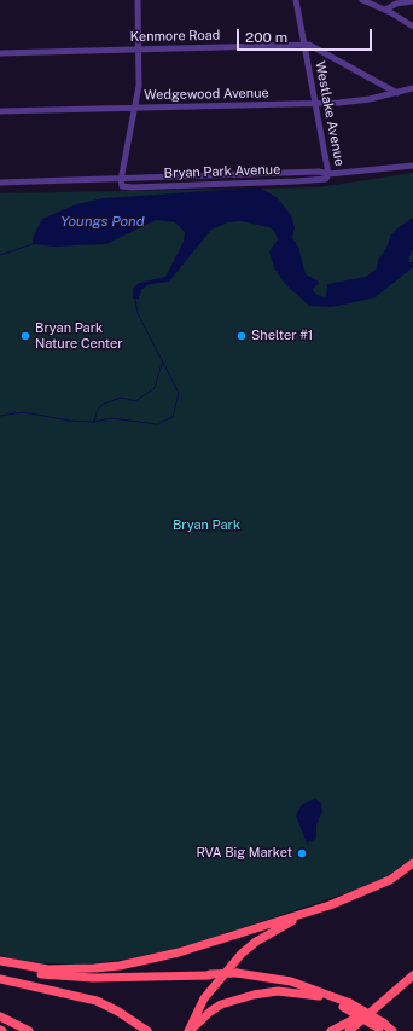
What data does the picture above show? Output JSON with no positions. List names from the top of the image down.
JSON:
{
  "streets": {
    "street": [
      "Kenmore Road",
      "Wedgewood Avenue",
      "Westlake Avenue",
      "Bryan Park Avenue"
    ]
  },
  "crossings": [
    ["Kenmore Road", "Wedgewood Avenue"],
    ["Kenmore Road", "Westlake Avenue"],
    ["Wedgewood Avenue", "Westlake Avenue"],
    ["Westlake Avenue", "Bryan Park Avenue"]
  ],
  "water": ["Youngs Pond"],
  "parks": ["Bryan Park"],
  "places": ["Bryan Park Nature Center", "Shelter #1", "RVA Big Market"],
  "scale_bar": "200 m"
}
